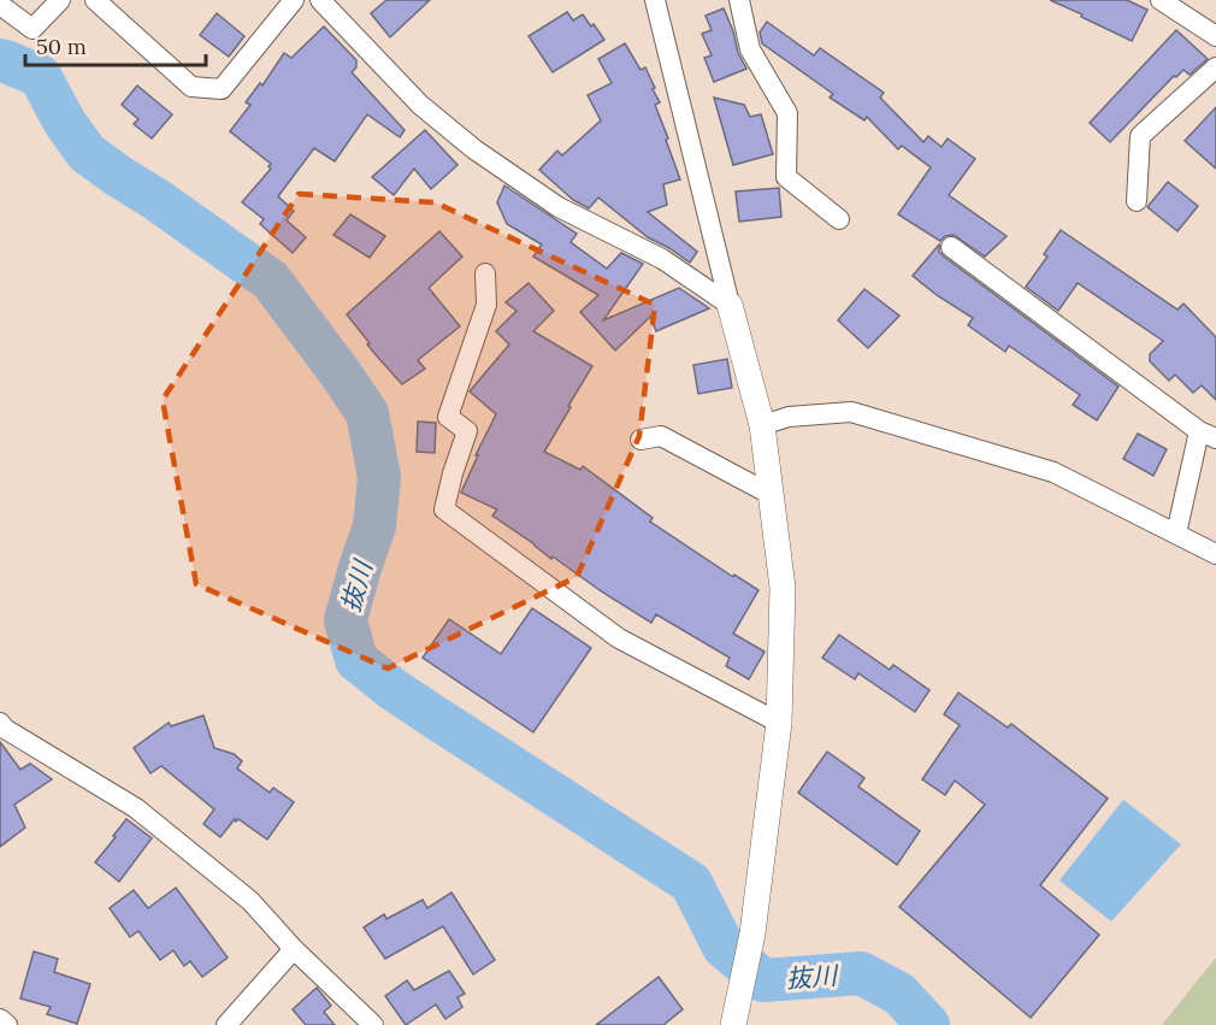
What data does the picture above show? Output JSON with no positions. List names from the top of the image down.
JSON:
{
  "water": ["抜川"],
  "scale_bar": "50 m"
}
